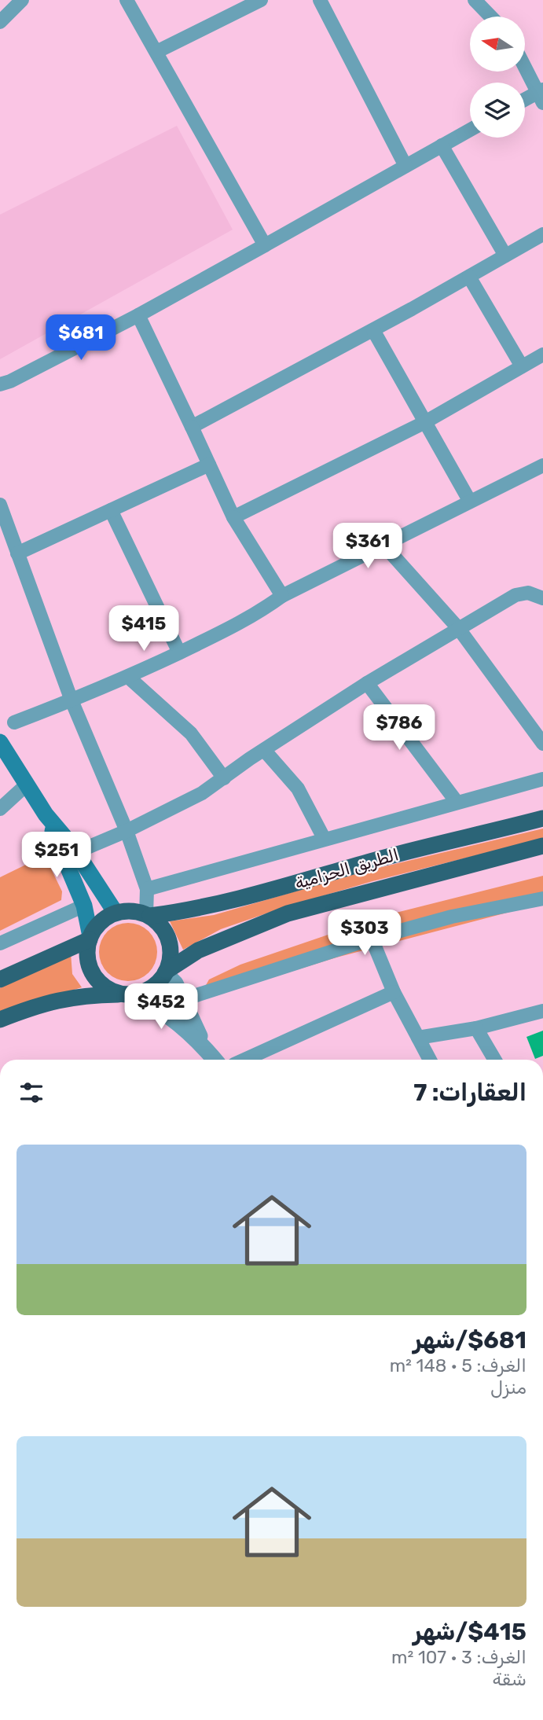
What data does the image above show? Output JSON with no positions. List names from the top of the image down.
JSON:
{
  "streets": {
    "highway": ["الطريق الحزامية"]
  },
  "north": "left",
  "page": {
    "price": [
      "$681",
      "$361",
      "$415",
      "$786",
      "$251",
      "$303",
      "$452"
    ],
    "heading": "العقارات: 7",
    "list": [
      {
        "name": "$681/شهر",
        "note": "الغرف: 5 · 148 m² · منزل"
      },
      {
        "name": "$415/شهر",
        "note": "الغرف: 3 · 107 m² · شقة"
      }
    ]
  }
}
